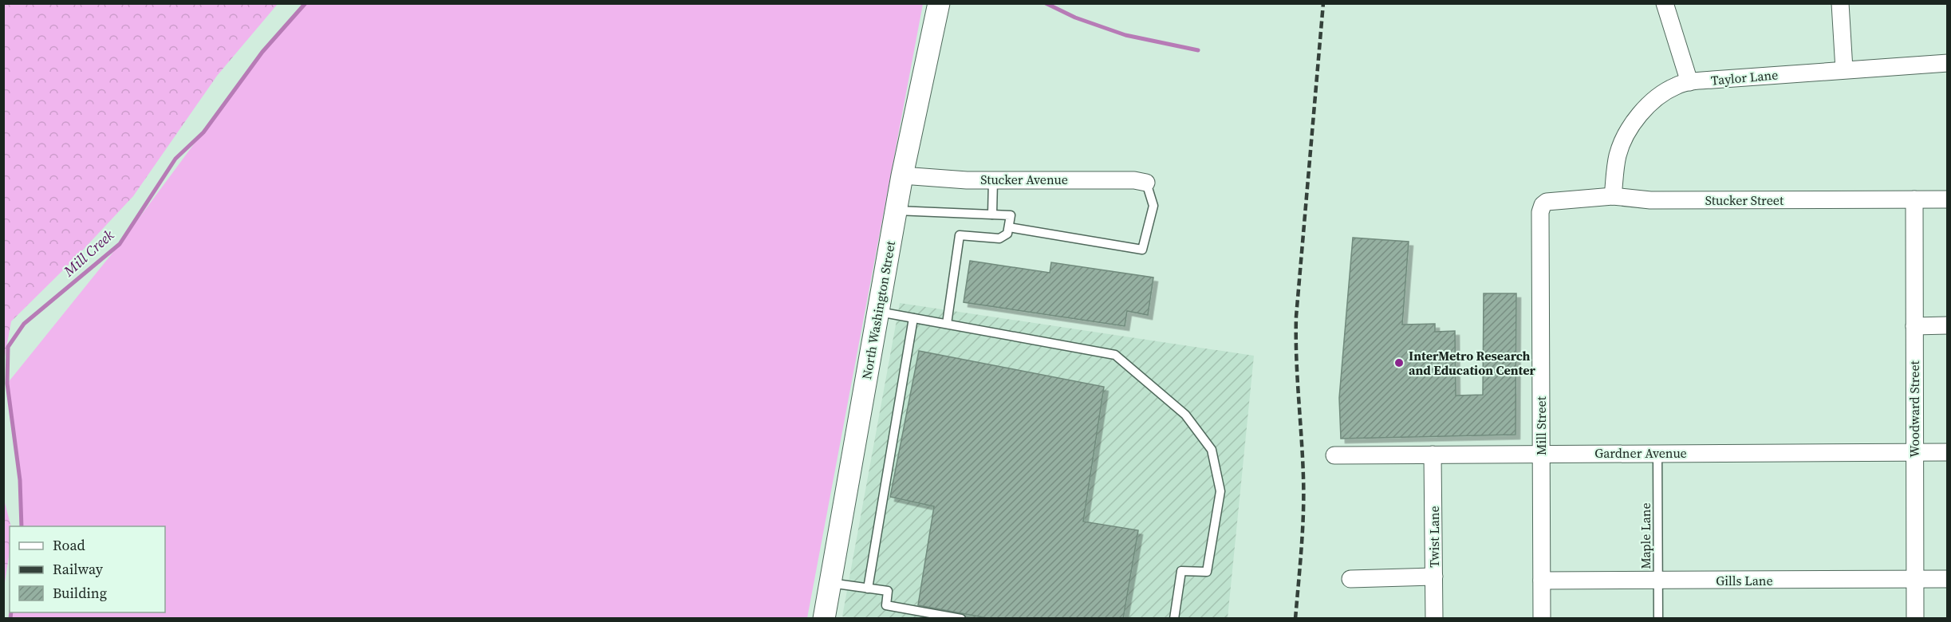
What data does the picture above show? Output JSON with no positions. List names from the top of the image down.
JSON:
{
  "streets": {
    "street": [
      "Taylor Lane",
      "Stucker Avenue",
      "Stucker Street",
      "North Washington Street",
      "Woodward Street",
      "Mill Street",
      "Gardner Avenue",
      "Twist Lane",
      "Gills Lane"
    ],
    "lane": ["Maple Lane"]
  },
  "crossings": [
    ["Taylor Lane", "Stucker Street"],
    ["Stucker Avenue", "North Washington Street"],
    ["Stucker Street", "Woodward Street"],
    ["Stucker Street", "Mill Street"],
    ["Woodward Street", "Gardner Avenue"],
    ["Woodward Street", "Gills Lane"],
    ["Mill Street", "Gardner Avenue"],
    ["Mill Street", "Gills Lane"],
    ["Gardner Avenue", "Maple Lane"],
    ["Gardner Avenue", "Twist Lane"],
    ["Maple Lane", "Gills Lane"]
  ],
  "water": ["Mill Creek"],
  "places": ["InterMetro Research and Education Center"],
  "legend": ["Road", "Railway", "Building"]
}
